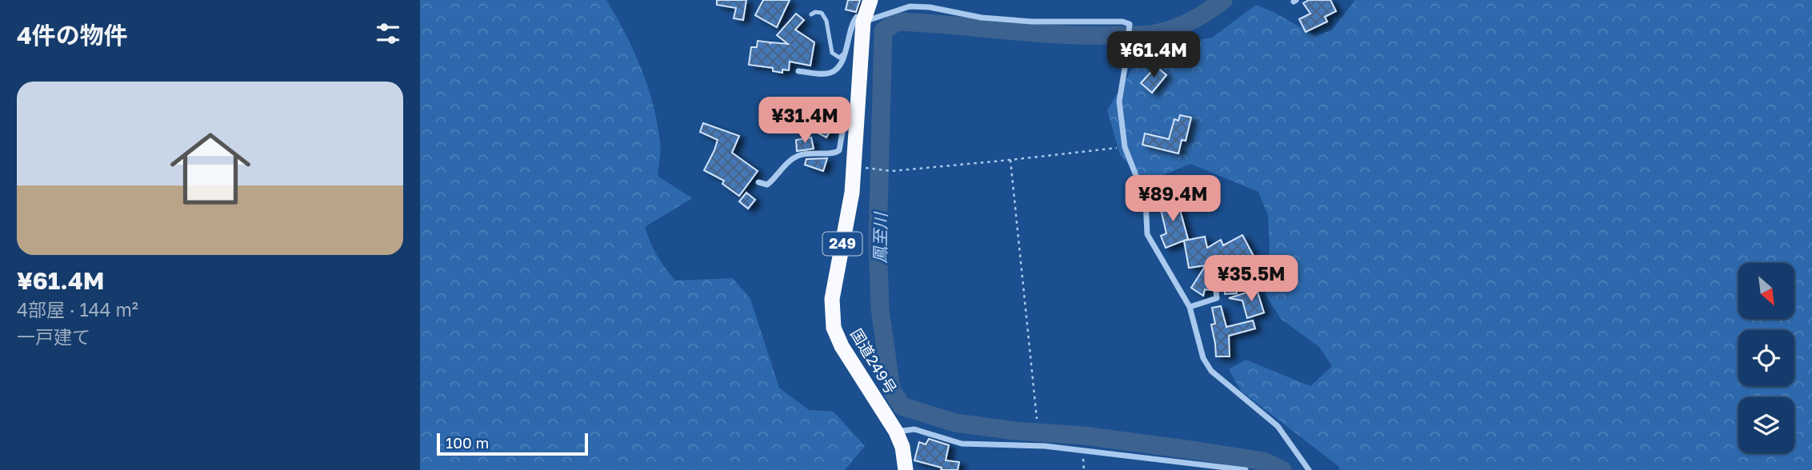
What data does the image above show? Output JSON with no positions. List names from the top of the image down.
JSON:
{
  "streets": {
    "highway": ["249", "国道249号"]
  },
  "water": ["鳳至川"],
  "scale_bar": "100 m",
  "north": "bottom right",
  "page": {
    "heading": "4件の物件",
    "price": [
      "¥61.4M",
      "¥31.4M",
      "¥89.4M",
      "¥35.5M"
    ],
    "list": [
      {
        "name": "¥61.4M",
        "note": "4部屋 · 144 m² · 一戸建て"
      }
    ],
    "scale": "100 m"
  }
}
